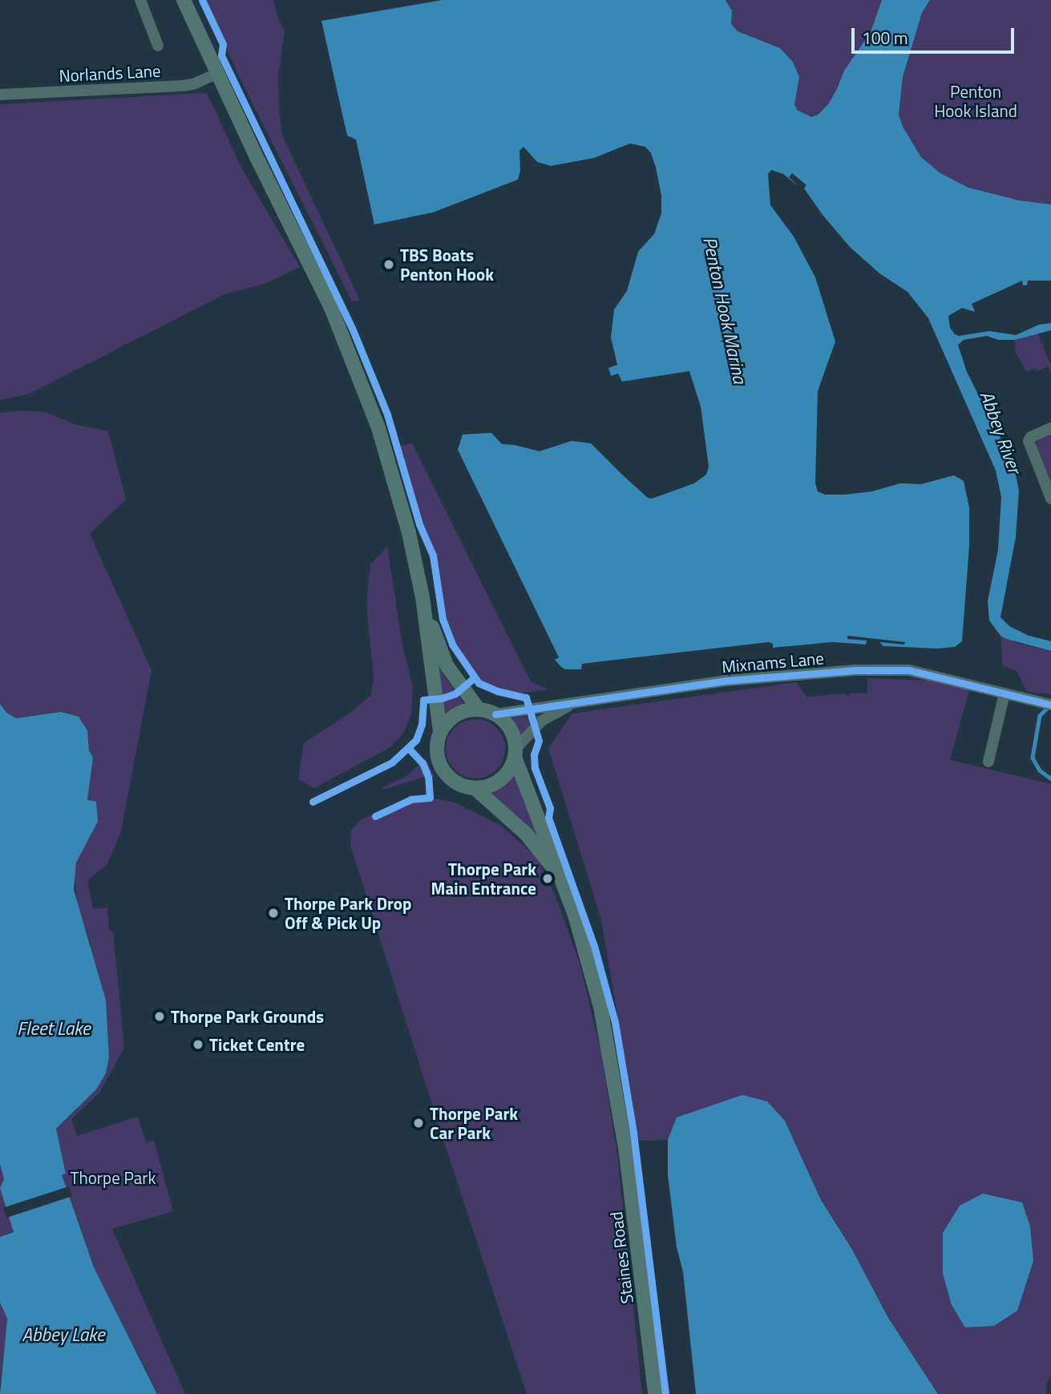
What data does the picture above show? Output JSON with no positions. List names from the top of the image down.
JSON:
{
  "streets": {
    "main road": ["Staines Road"],
    "street": ["Norlands Lane", "Mixnams Lane"]
  },
  "crossings": [
    ["Mixnams Lane", "Staines Road"]
  ],
  "water": [
    "Penton Hook Marina",
    "Abbey River",
    "Fleet Lake",
    "Abbey Lake"
  ],
  "parks": ["Penton Hook Island", "Thorpe Park"],
  "places": [
    "TBS Boats Penton Hook",
    "Thorpe Park Main Entrance",
    "Thorpe Park Drop Off & Pick Up",
    "Thorpe Park Grounds",
    "Ticket Centre",
    "Thorpe Park Car Park"
  ],
  "scale_bar": "100 m"
}
